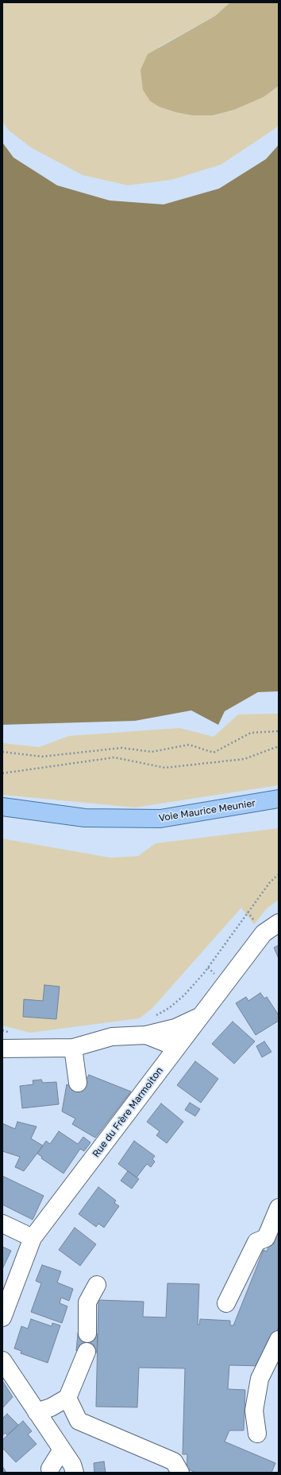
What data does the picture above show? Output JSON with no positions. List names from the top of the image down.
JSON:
{
  "streets": {
    "main road": ["Voie Maurice Meunier"],
    "street": ["Rue du Frère Marmoiton"]
  }
}
